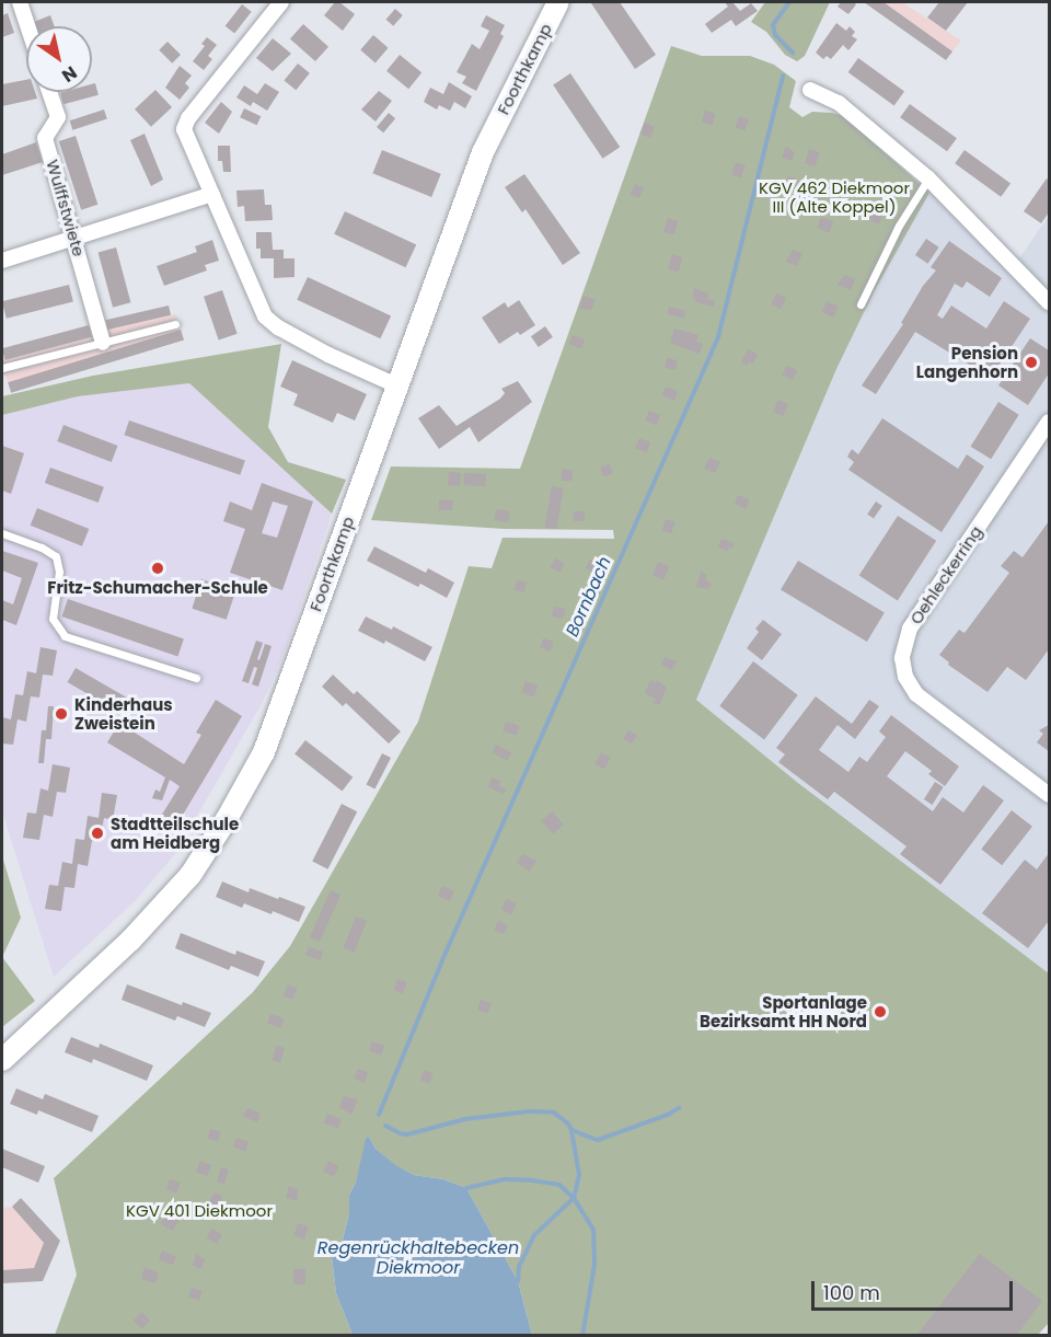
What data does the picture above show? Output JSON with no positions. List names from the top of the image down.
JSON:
{
  "streets": {
    "street": ["Foorthkamp", "Wulffstwiete", "Oehleckerring"]
  },
  "water": ["Bornbach", "Regenrückhaltebecken Diekmoor"],
  "parks": ["KGV 462 Diekmoor III (Alte Koppel)", "KGV 401 Diekmoor"],
  "places": [
    "Pension Langenhorn",
    "Fritz-Schumacher-Schule",
    "Kinderhaus Zweistein",
    "Stadtteilschule am Heidberg",
    "Sportanlage Bezirksamt HH Nord"
  ],
  "scale_bar": "100 m",
  "north": "bottom right"
}
